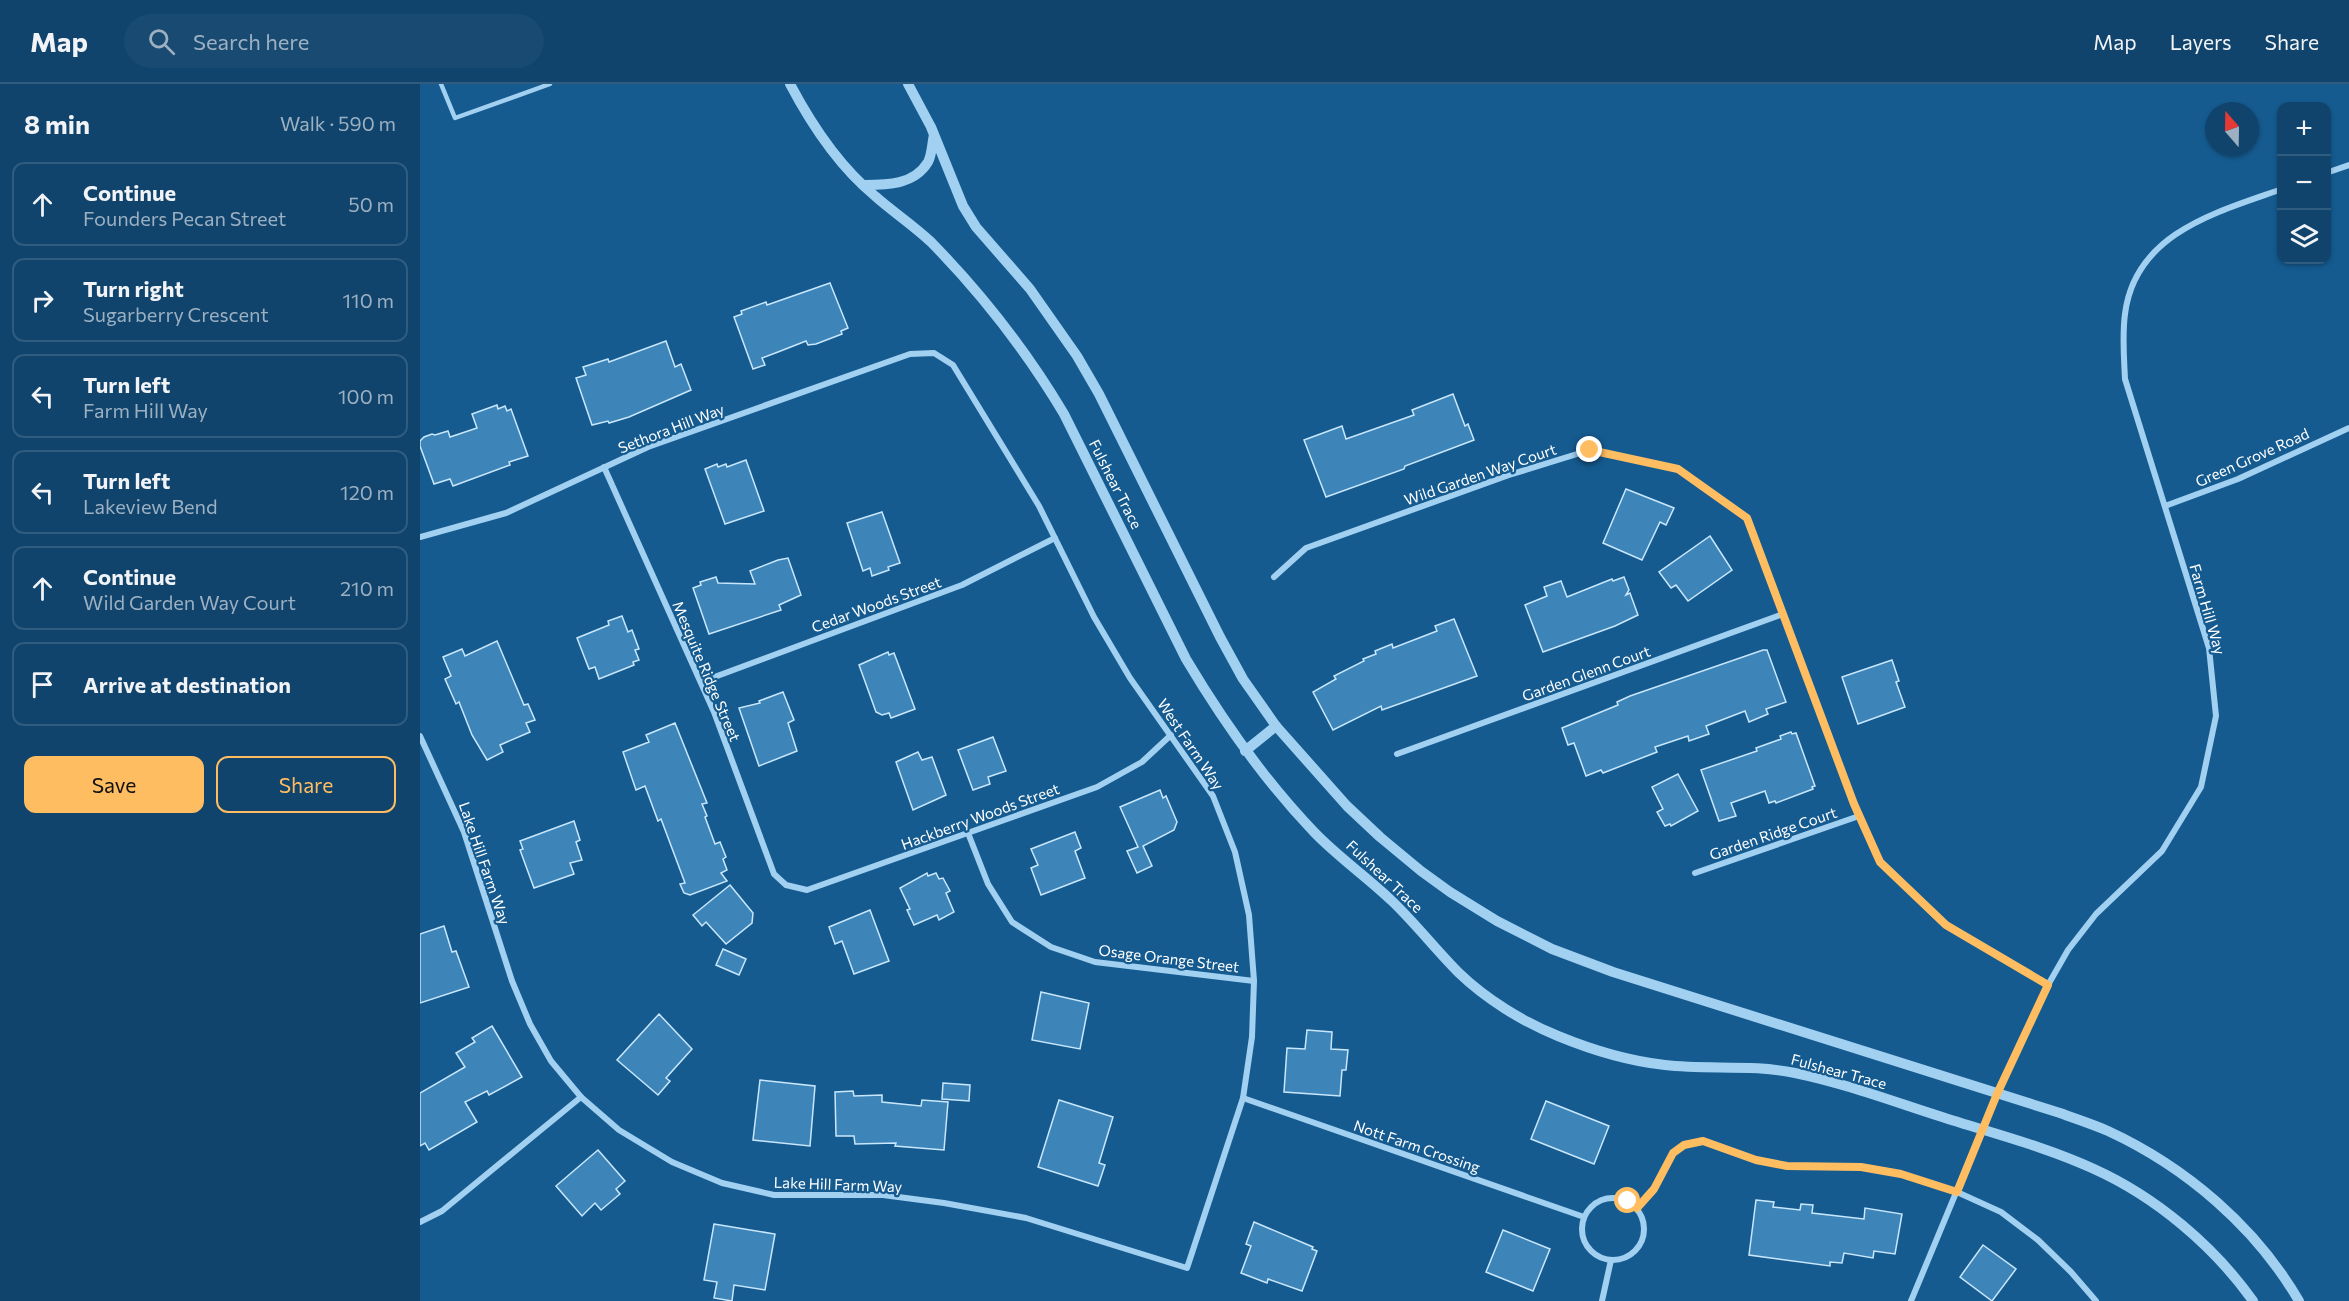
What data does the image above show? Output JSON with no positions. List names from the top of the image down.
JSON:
{
  "streets": {
    "street": [
      "Sethora Hill Way",
      "Green Grove Road",
      "Wild Garden Way Court",
      "Fulshear Trace",
      "Cedar Woods Street",
      "Farm Hill Way",
      "Mesquite Ridge Street",
      "Garden Glenn Court",
      "West Farm Way",
      "Hackberry Woods Street",
      "Garden Ridge Court",
      "Lake Hill Farm Way",
      "Osage Orange Street",
      "Nott Farm Crossing"
    ]
  },
  "crossings": [
    ["Sethora Hill Way", "Mesquite Ridge Street"],
    ["Sethora Hill Way", "West Farm Way"],
    ["Green Grove Road", "Farm Hill Way"],
    ["Wild Garden Way Court", "Farm Hill Way"],
    ["Wild Garden Way Court", "Garden Glenn Court"],
    ["Wild Garden Way Court", "Garden Ridge Court"],
    ["Fulshear Trace", "Farm Hill Way"],
    ["Cedar Woods Street", "Mesquite Ridge Street"],
    ["Cedar Woods Street", "West Farm Way"],
    ["Mesquite Ridge Street", "Hackberry Woods Street"],
    ["West Farm Way", "Hackberry Woods Street"],
    ["West Farm Way", "Lake Hill Farm Way"],
    ["West Farm Way", "Osage Orange Street"],
    ["West Farm Way", "Nott Farm Crossing"],
    ["Hackberry Woods Street", "Osage Orange Street"]
  ],
  "north": "top",
  "page": {
    "header": "Map",
    "search": "Search here",
    "nav": ["Map", "Layers", "Share"],
    "heading": ["8 min", "Walk · 590 m"],
    "map_buttons": ["+", "−"],
    "list": [
      ["Continue", "Founders Pecan Street", "50 m"],
      ["Turn right", "Sugarberry Crescent", "110 m"],
      ["Turn left", "Farm Hill Way", "100 m"],
      ["Turn left", "Lakeview Bend", "120 m"],
      ["Continue", "Wild Garden Way Court", "210 m"],
      "Arrive at destination"
    ],
    "buttons": ["Save", "Share"]
  }
}
